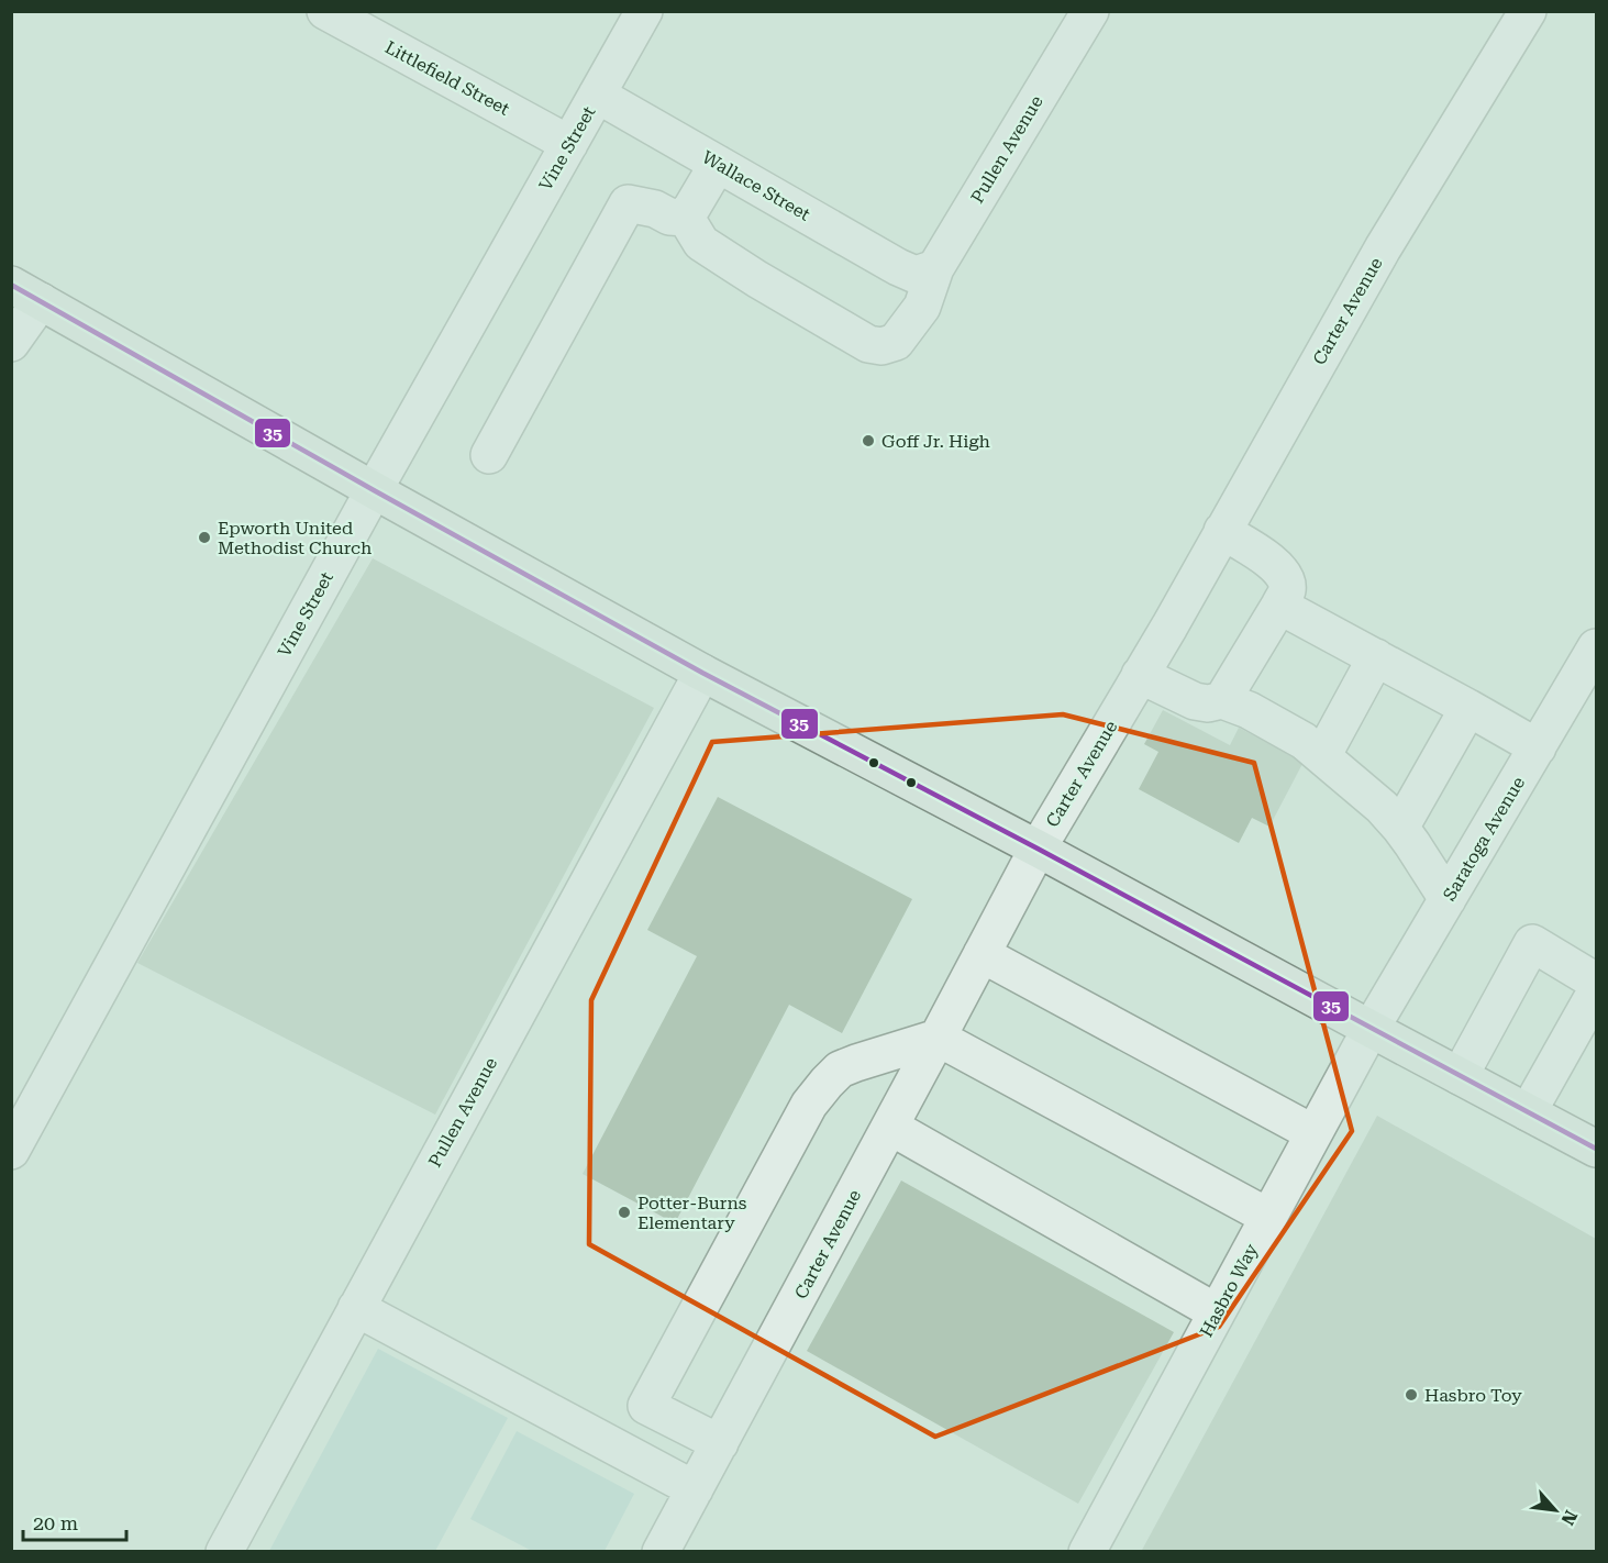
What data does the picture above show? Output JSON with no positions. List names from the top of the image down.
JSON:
{
  "streets": {
    "street": [
      "Littlefield Street",
      "Vine Street",
      "Pullen Avenue",
      "Wallace Street",
      "Carter Avenue",
      "Saratoga Avenue",
      "Hasbro Way"
    ]
  },
  "crossings": [
    ["Littlefield Street", "Vine Street"],
    ["Vine Street", "Wallace Street"],
    ["Pullen Avenue", "Wallace Street"],
    ["Saratoga Avenue", "Hasbro Way"]
  ],
  "places": [
    "Goff Jr. High",
    "Epworth United Methodist Church",
    "Potter-Burns Elementary",
    "Hasbro Toy"
  ],
  "lines": ["transit line 35"],
  "scale_bar": "20 m",
  "north": "bottom right"
}
